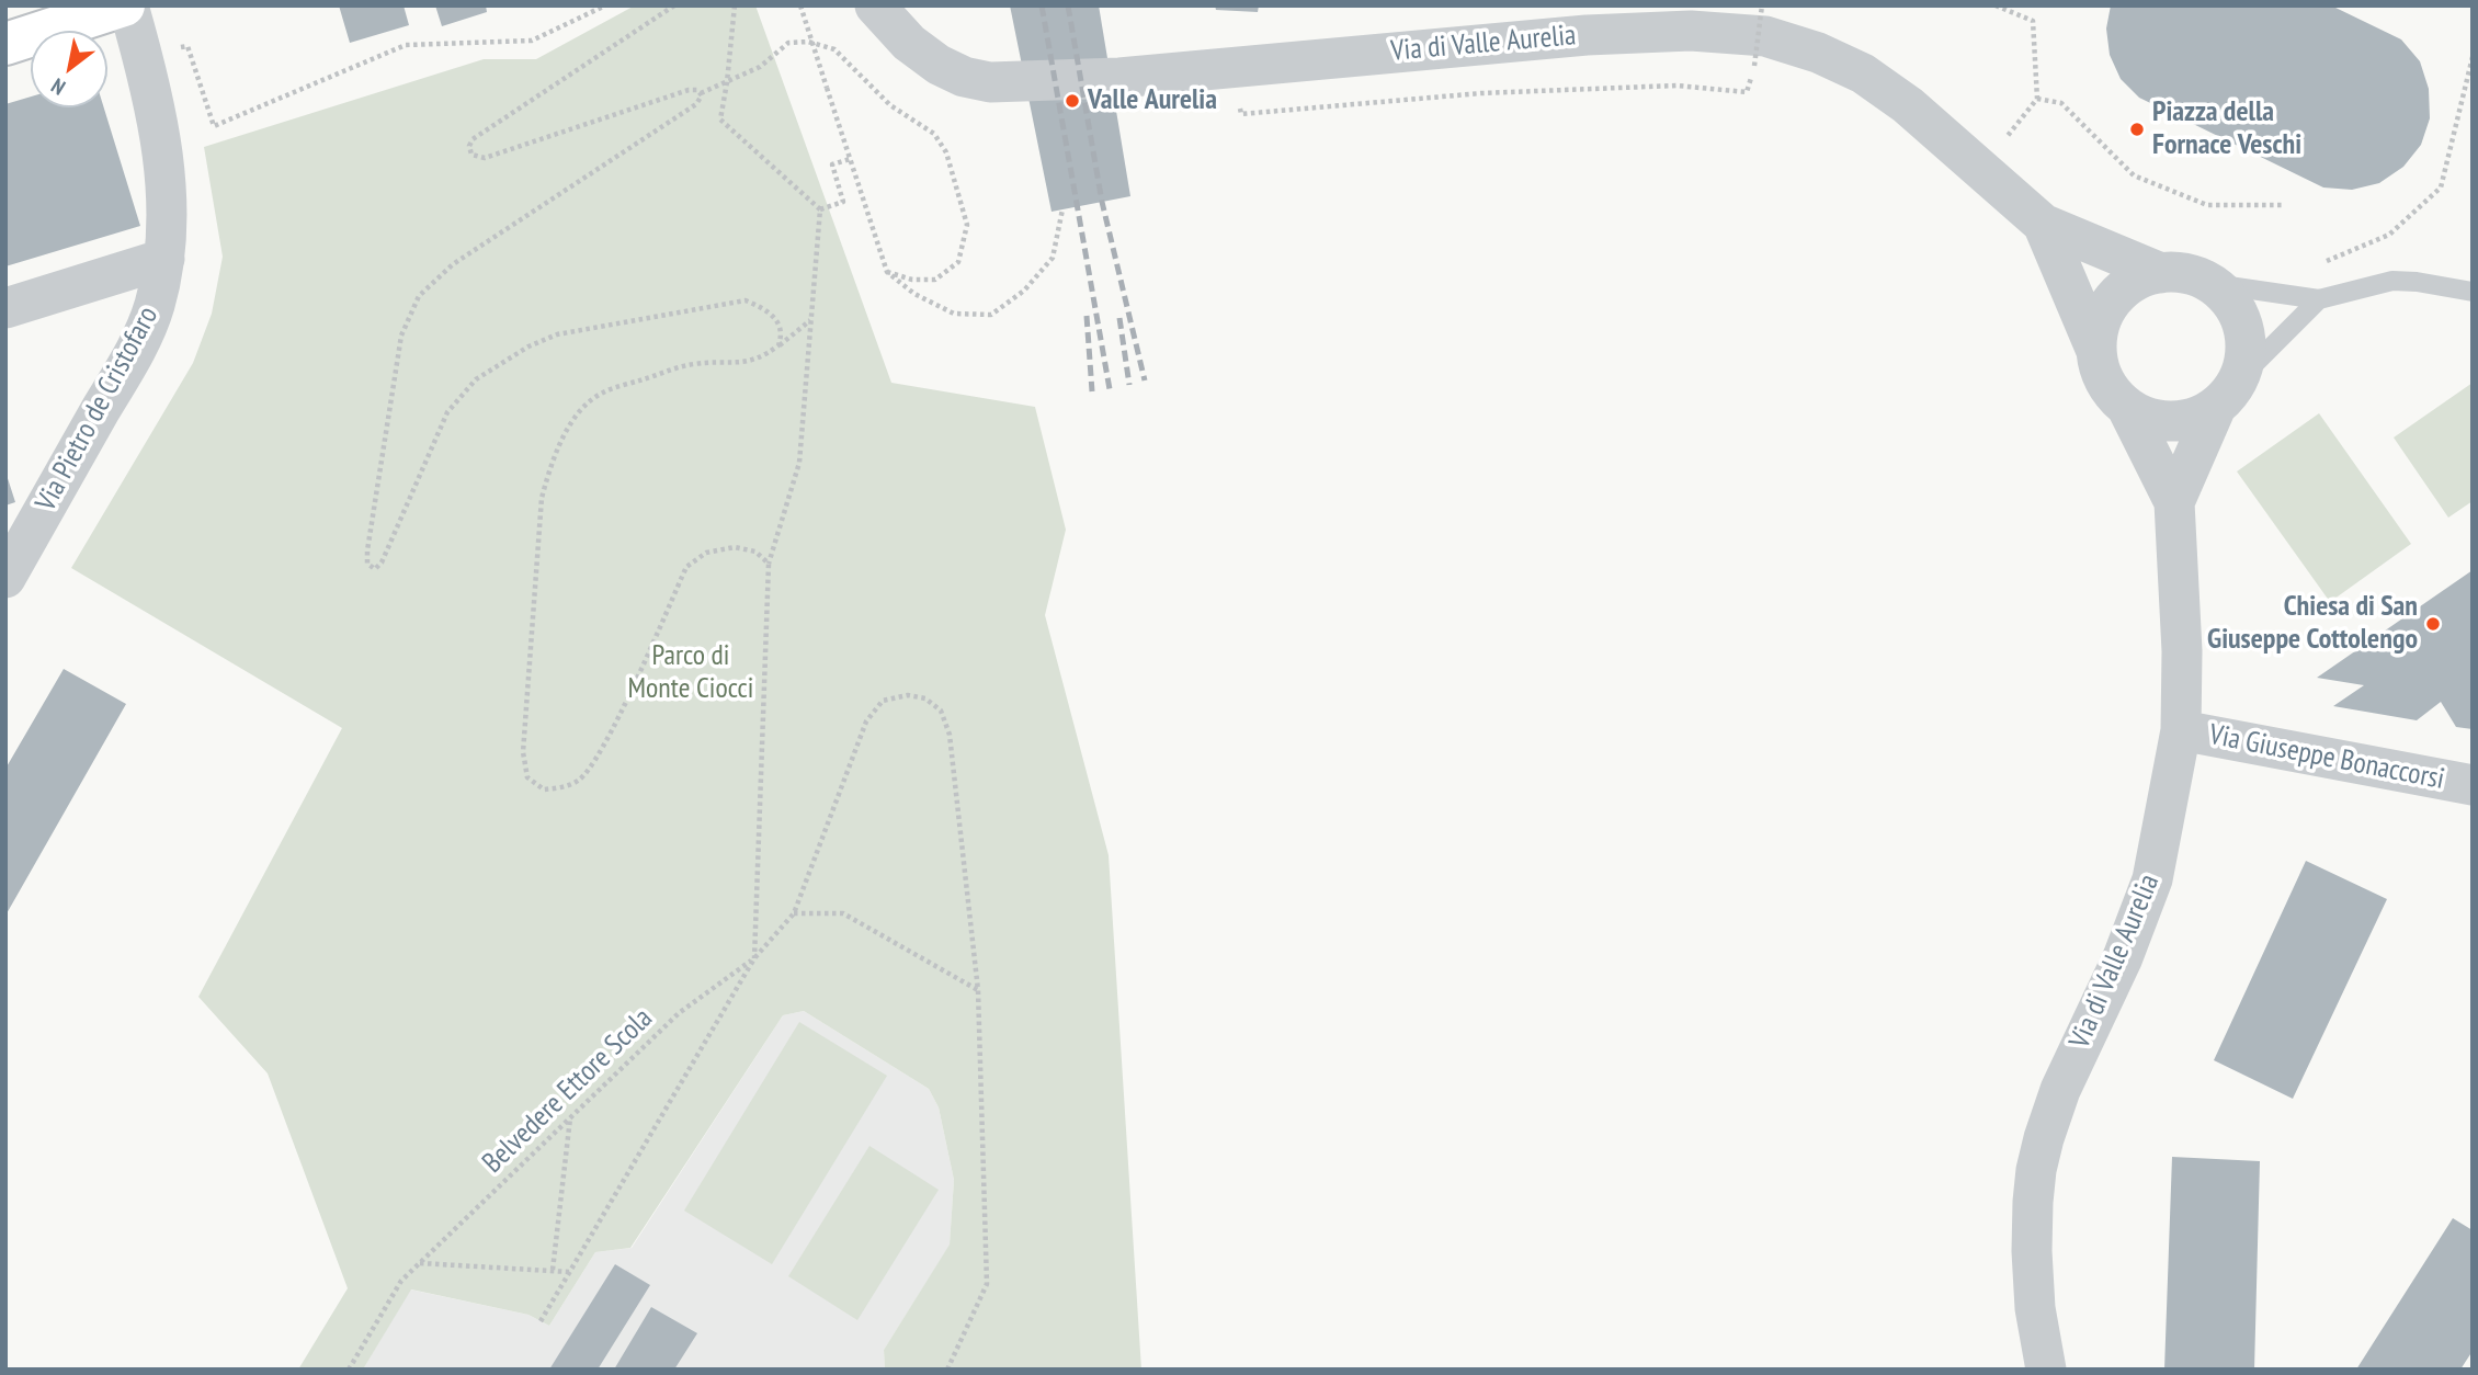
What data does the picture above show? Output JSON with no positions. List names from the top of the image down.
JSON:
{
  "streets": {
    "street": ["Via di Valle Aurelia", "Via Pietro de Cristofaro", "Via Giuseppe Bonaccorsi"],
    "path": ["Belvedere Ettore Scola"]
  },
  "crossings": [
    ["Via di Valle Aurelia", "Via Giuseppe Bonaccorsi"]
  ],
  "parks": ["Parco di Monte Ciocci"],
  "places": ["Valle Aurelia", "Piazza della Fornace Veschi", "Chiesa di San Giuseppe Cottolengo"],
  "north": "bottom left"
}
